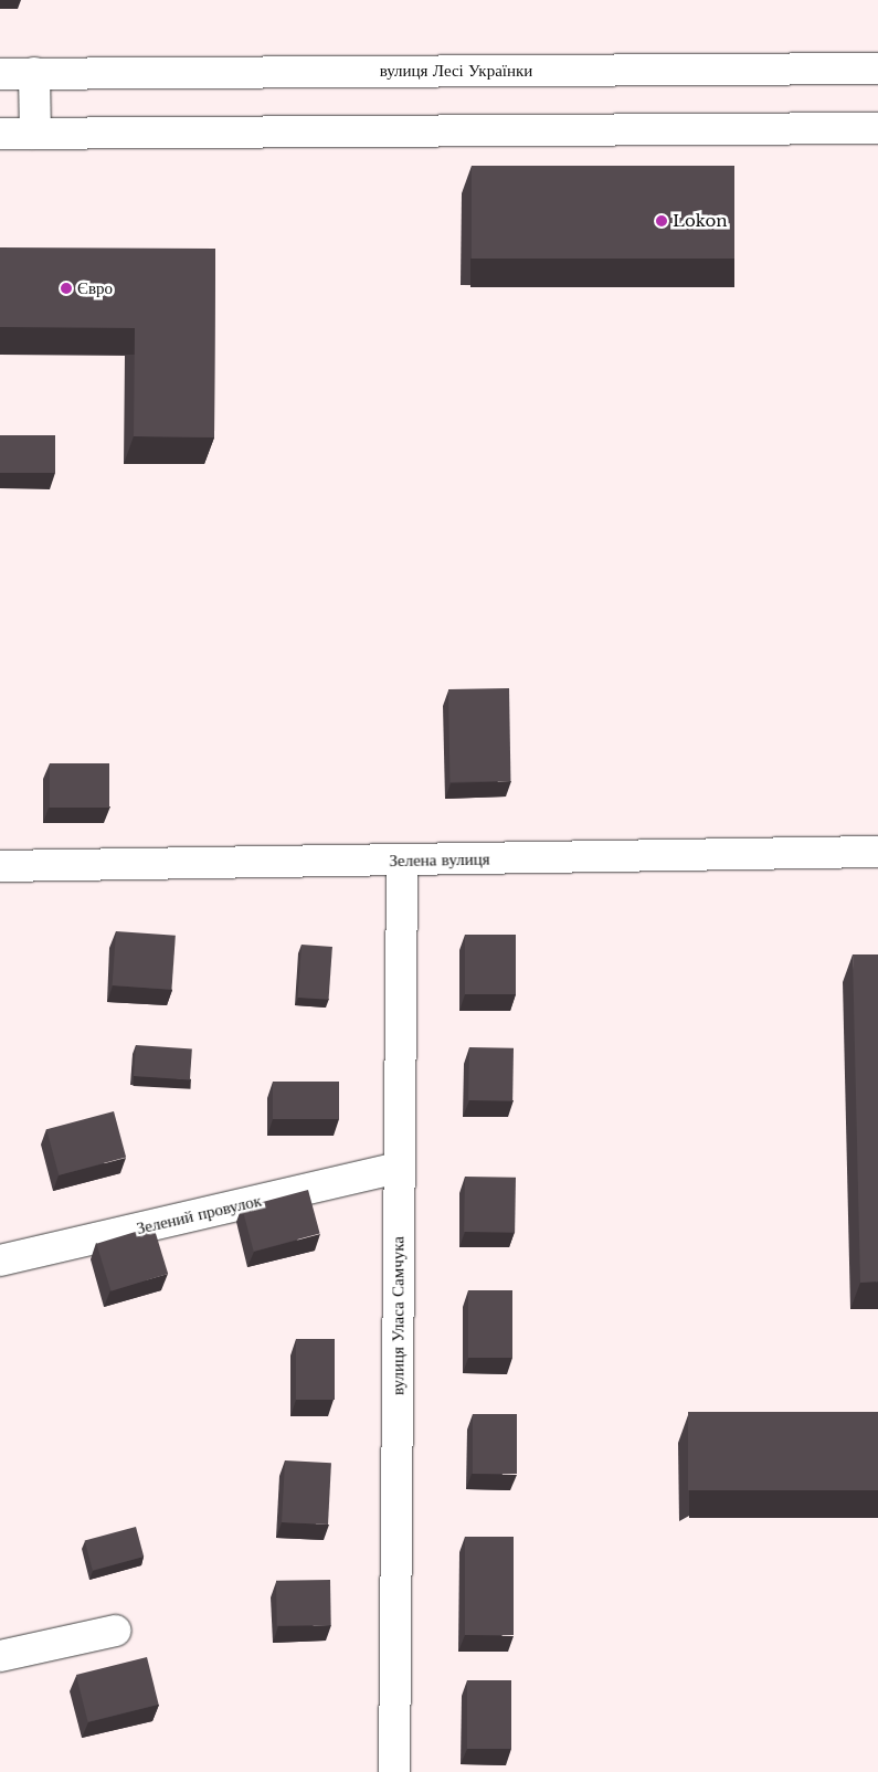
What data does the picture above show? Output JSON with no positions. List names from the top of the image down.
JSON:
{
  "streets": {
    "street": [
      "вулиця Лесі Українки",
      "Зелена вулиця",
      "Зелений провулок",
      "вулиця Уласа Самчука"
    ]
  },
  "crossings": [
    ["Зелена вулиця", "вулиця Уласа Самчука"],
    ["Зелений провулок", "вулиця Уласа Самчука"]
  ],
  "places": ["Lokon", "Євро"]
}
